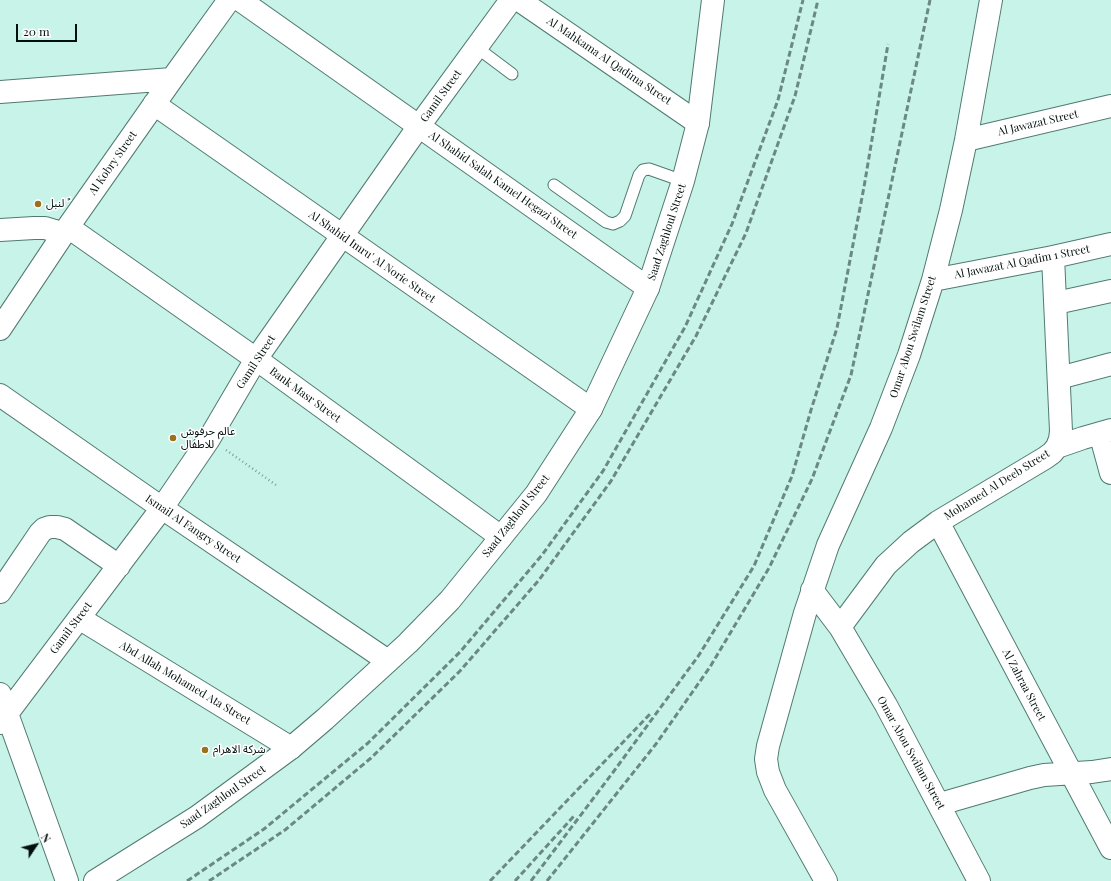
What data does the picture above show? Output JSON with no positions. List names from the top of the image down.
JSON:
{
  "streets": {
    "street": [
      "Al Mahkama Al Qadima Street",
      "Gamil Street",
      "Al Jawazat Street",
      "Al Kobry Street",
      "Al Shahid Salah Kamel Hegazi Street",
      "Saad Zaghloul Street",
      "Al Shahid Imru' Al Norie Street",
      "Al Jawazat Al Qadim 1 Street",
      "Omar Abou Swilam Street",
      "Bank Masr Street",
      "Mohamed Al Deeb Street",
      "Ismail Al Fangry Street",
      "Abd Allah Mohamed Ata Street",
      "Al Zahraa Street"
    ]
  },
  "crossings": [
    ["Al Mahkama Al Qadima Street", "Saad Zaghloul Street"],
    ["Gamil Street", "Al Shahid Salah Kamel Hegazi Street"],
    ["Gamil Street", "Al Shahid Imru' Al Norie Street"],
    ["Gamil Street", "Bank Masr Street"],
    ["Gamil Street", "Ismail Al Fangry Street"],
    ["Gamil Street", "Abd Allah Mohamed Ata Street"],
    ["Al Jawazat Street", "Omar Abou Swilam Street"],
    ["Al Kobry Street", "Al Shahid Imru' Al Norie Street"],
    ["Al Kobry Street", "Bank Masr Street"],
    ["Al Shahid Salah Kamel Hegazi Street", "Saad Zaghloul Street"],
    ["Saad Zaghloul Street", "Al Shahid Imru' Al Norie Street"],
    ["Saad Zaghloul Street", "Bank Masr Street"],
    ["Saad Zaghloul Street", "Ismail Al Fangry Street"],
    ["Saad Zaghloul Street", "Abd Allah Mohamed Ata Street"],
    ["Al Jawazat Al Qadim 1 Street", "Omar Abou Swilam Street"],
    ["Al Jawazat Al Qadim 1 Street", "Mohamed Al Deeb Street"],
    ["Omar Abou Swilam Street", "Mohamed Al Deeb Street"],
    ["Mohamed Al Deeb Street", "Al Zahraa Street"]
  ],
  "places": ["لنبل ً", "عالم حرفوش للاطفال", "شركة الاهرام"],
  "scale_bar": "20 m",
  "north": "top right"
}
